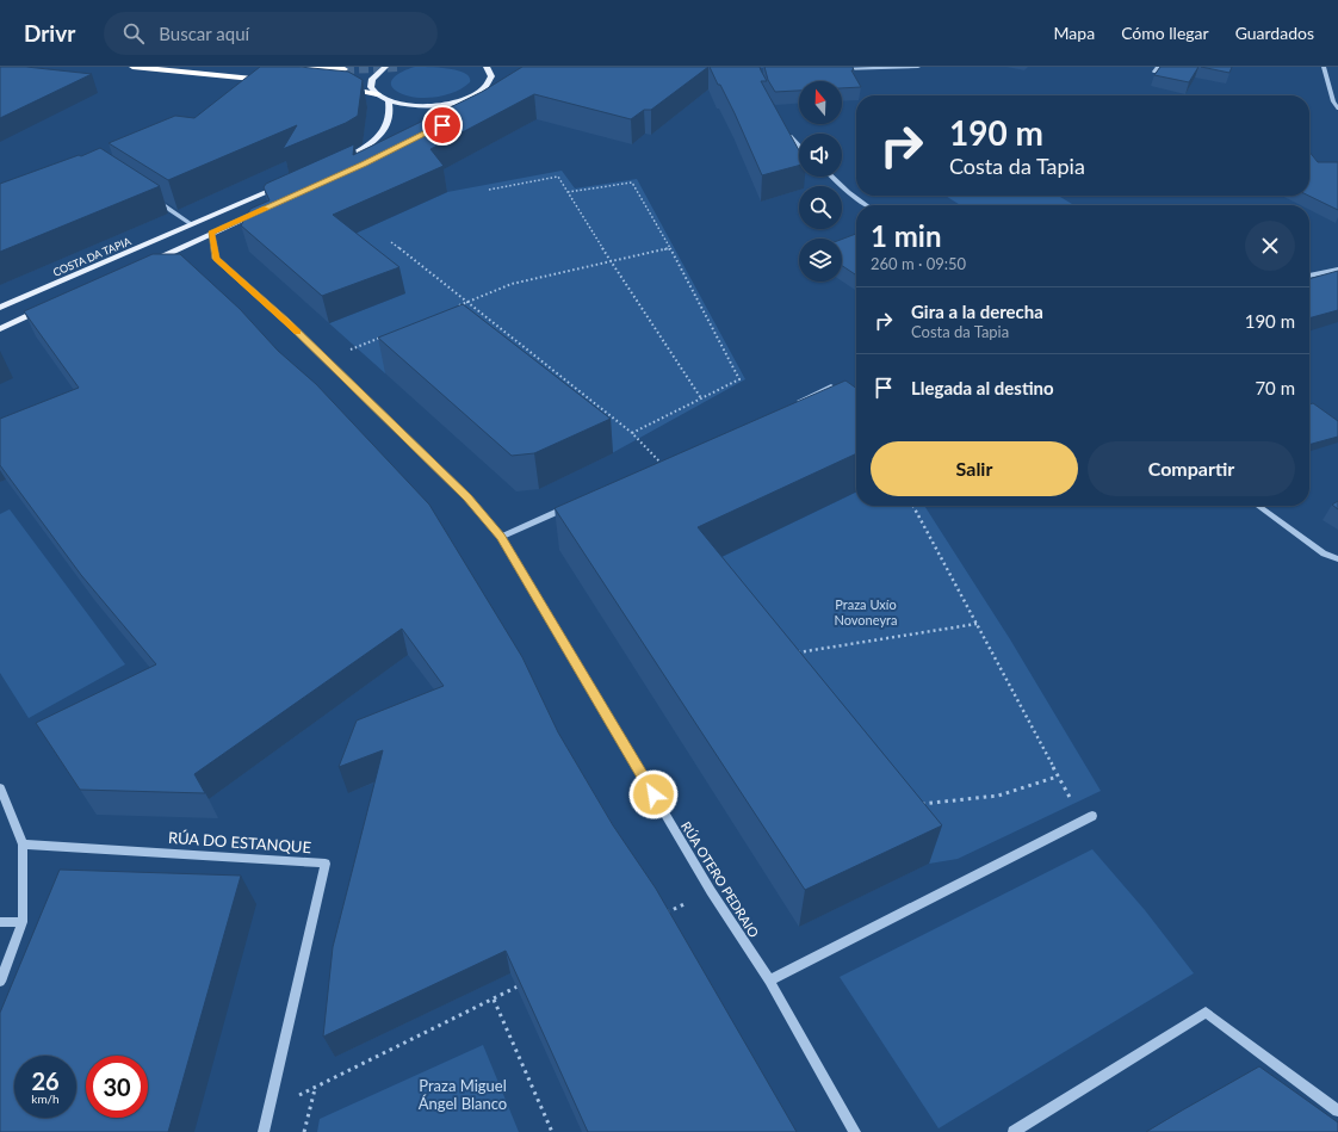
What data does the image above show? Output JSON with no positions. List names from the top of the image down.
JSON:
{
  "streets": {
    "main road": ["COSTA DA TAPIA"],
    "street": ["RÚA DO ESTANQUE", "RÚA OTERO PEDRAIO"]
  },
  "parks": ["Praza Uxío Novoneyra", "Praza Miguel Ángel Blanco"],
  "north": "top",
  "page": {
    "header": "Drivr",
    "search": "Buscar aquí",
    "nav": ["Mapa", "Cómo llegar", "Guardados"],
    "turn": ["190 m", "Costa da Tapia"],
    "heading": ["1 min", "260 m · 09:50"],
    "list": [
      {
        "name": "Gira a la derecha",
        "note": "Costa da Tapia",
        "value": "190 m"
      },
      {
        "name": "Llegada al destino",
        "value": "70 m"
      }
    ],
    "buttons": ["Salir", "Compartir"],
    "speed": "26 km/h",
    "limit": "30"
  }
}
